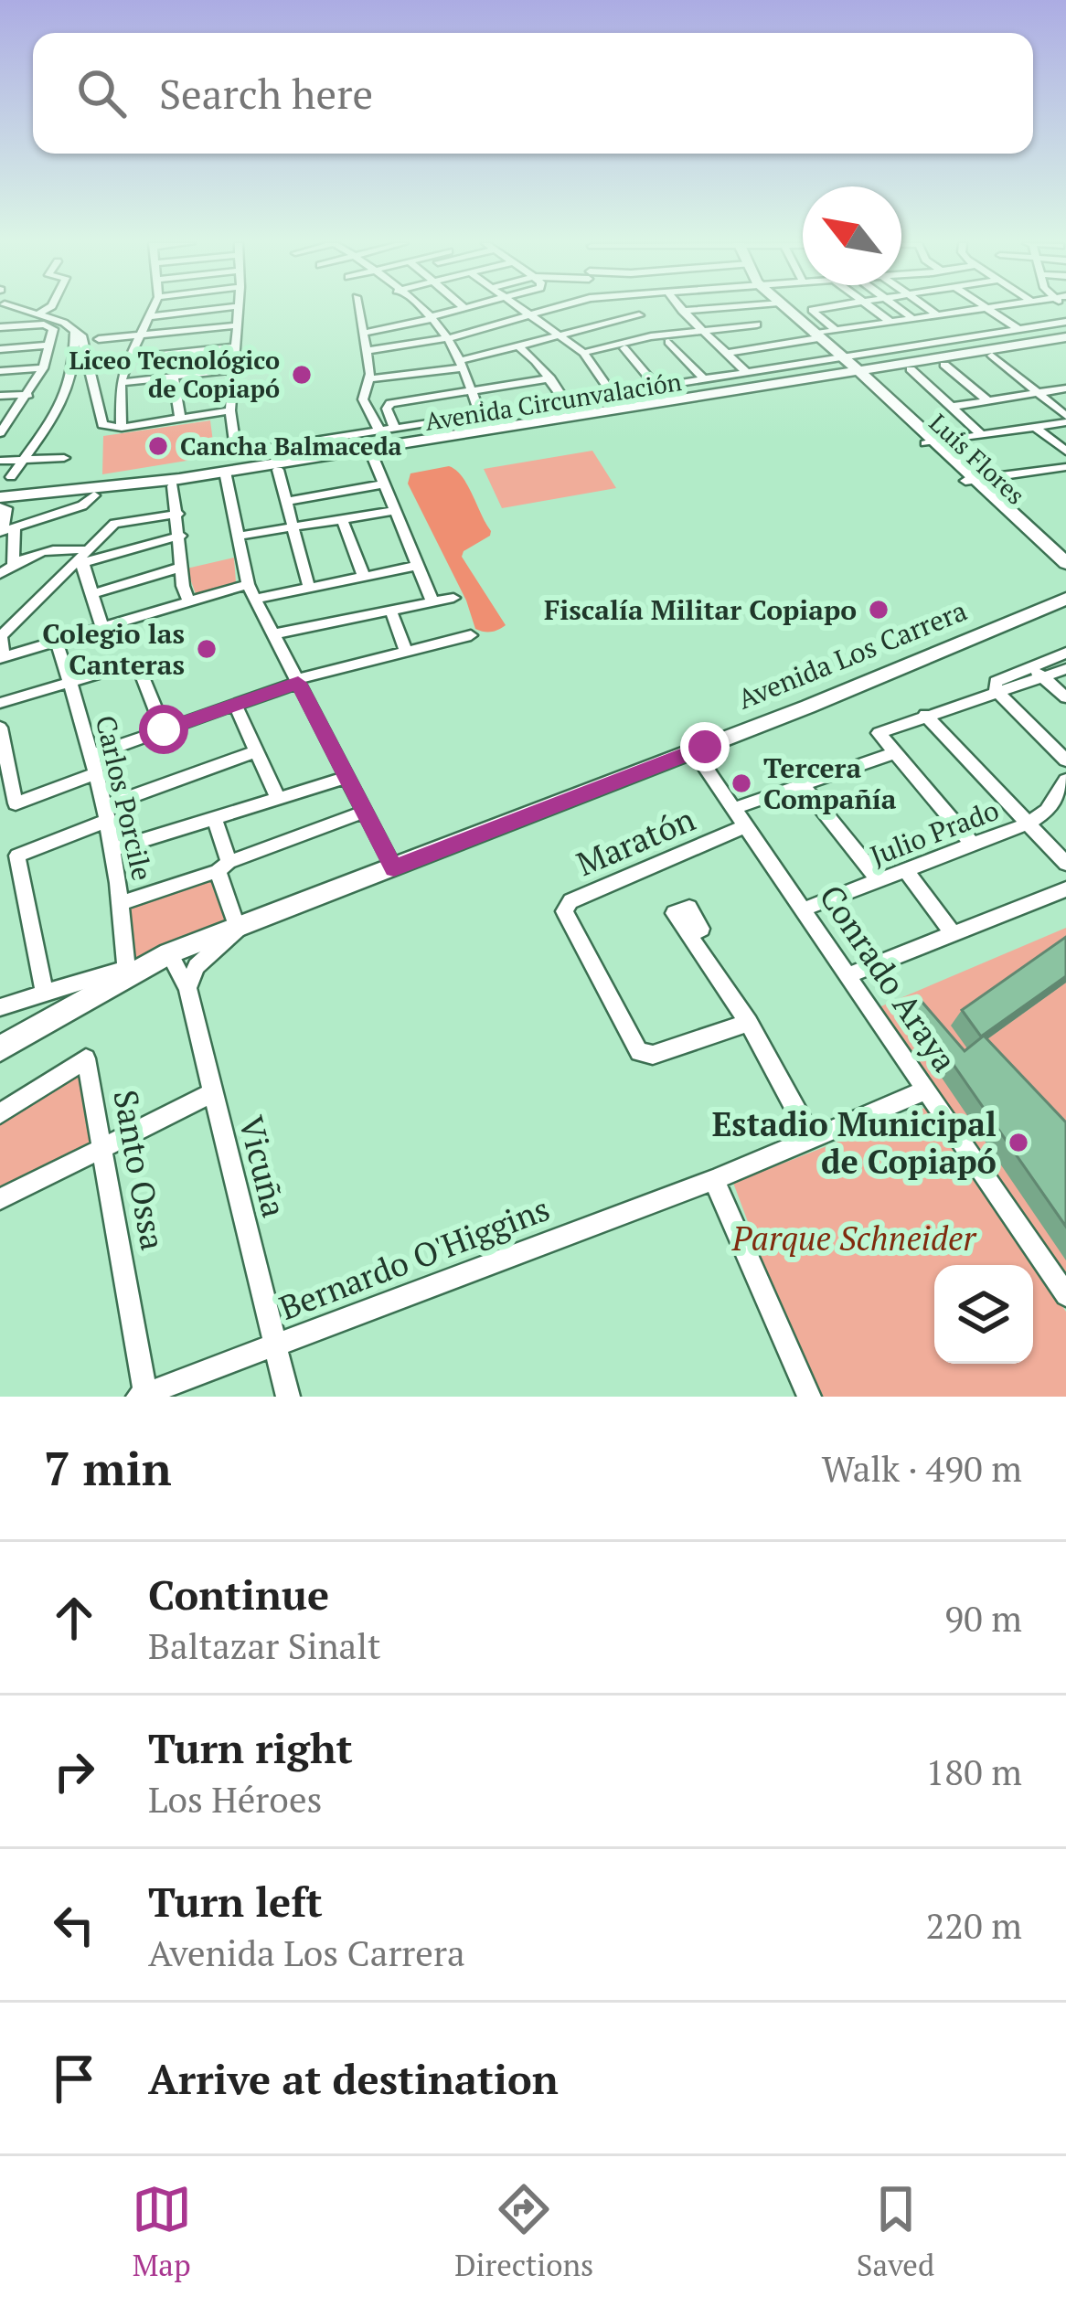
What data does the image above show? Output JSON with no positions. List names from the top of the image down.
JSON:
{
  "streets": {
    "main road": ["Avenida Circunvalación", "Luis Flores", "Avenida Los Carrera"],
    "street": [
      "Carlos Porcile",
      "Julio Prado",
      "Maratón",
      "Conrado Araya",
      "Vicuña",
      "Santo Ossa",
      "Bernardo O'Higgins"
    ]
  },
  "crossings": [
    ["Avenida Circunvalación", "Luis Flores"],
    ["Avenida Los Carrera", "Conrado Araya"],
    ["Avenida Los Carrera", "Vicuña"],
    ["Julio Prado", "Conrado Araya"],
    ["Maratón", "Conrado Araya"],
    ["Conrado Araya", "Bernardo O'Higgins"],
    ["Vicuña", "Bernardo O'Higgins"],
    ["Santo Ossa", "Bernardo O'Higgins"]
  ],
  "parks": ["Parque Schneider"],
  "places": [
    "Liceo Tecnológico de Copiapó",
    "Cancha Balmaceda",
    "Fiscalía Militar Copiapo",
    "Colegio las Canteras",
    "Tercera Compañía",
    "Estadio Municipal de Copiapó"
  ],
  "north": "top left",
  "page": {
    "search": "Search here",
    "heading": ["7 min", "Walk · 490 m"],
    "list": [
      ["Continue", "Baltazar Sinalt", "90 m"],
      ["Turn right", "Los Héroes", "180 m"],
      ["Turn left", "Avenida Los Carrera", "220 m"],
      "Arrive at destination"
    ],
    "nav": ["Map", "Directions", "Saved"]
  }
}
